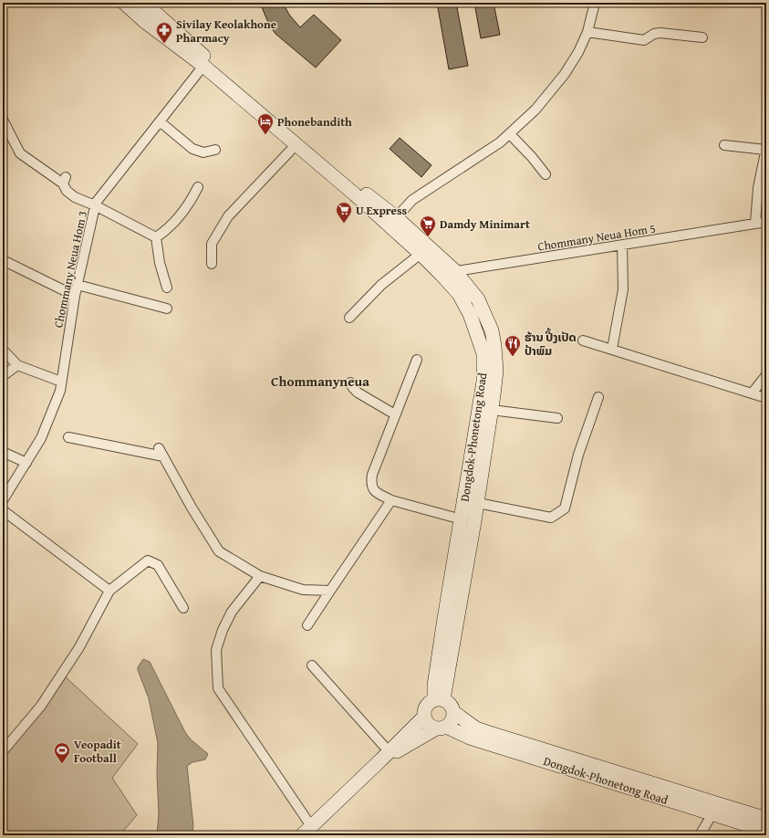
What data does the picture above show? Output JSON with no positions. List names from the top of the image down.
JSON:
{
  "streets": {
    "main road": ["Dongdok-Phonetong Road"],
    "street": ["Chommany Neua Hom 5", "Chommany Neua Hom 3"]
  },
  "crossings": [
    ["Chommany Neua Hom 5", "Dongdok-Phonetong Road"],
    ["Chommany Neua Hom 3", "Dongdok-Phonetong Road"]
  ],
  "districts": ["Chommanyneua"],
  "places": {
    "pharmacy": ["Sivilay Keolakhone Pharmacy"],
    "hotel": ["Phonebandith"],
    "supermarket": ["U Express", "Damdy Minimart"],
    "restaurant": ["ຮ້ານ ປີ້ງເປັດ ປ້າພົມ"],
    "sports": ["Veopadit Football"]
  }
}
